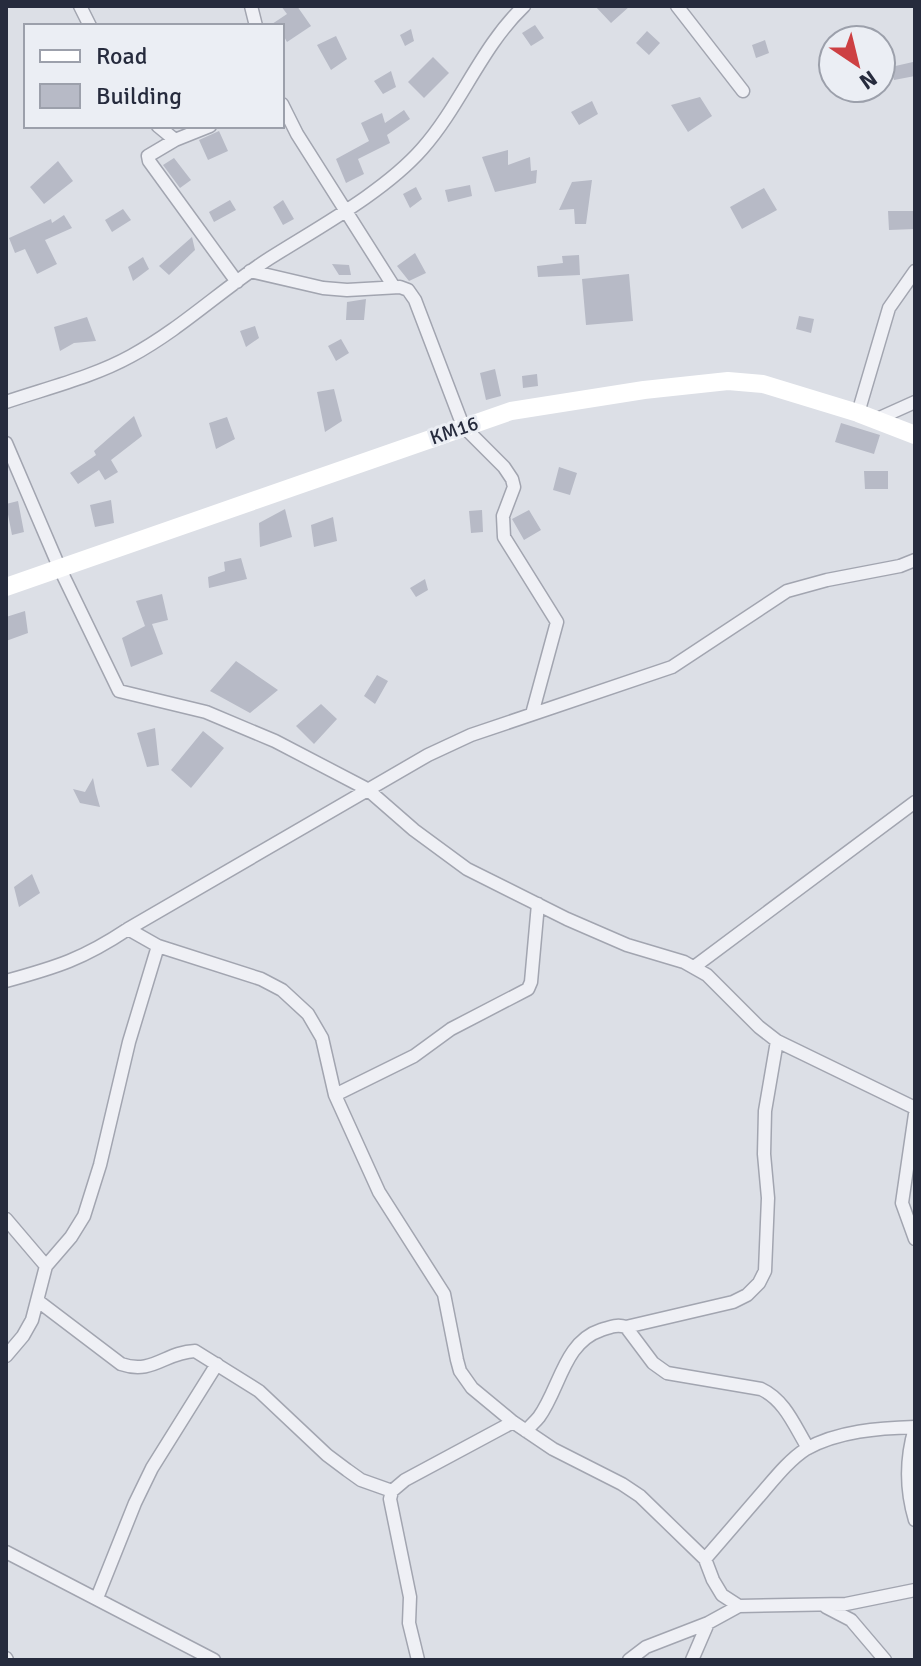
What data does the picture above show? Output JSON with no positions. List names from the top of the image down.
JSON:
{
  "streets": {
    "street": ["KM16"]
  },
  "legend": ["Road", "Building"],
  "north": "bottom right"
}
